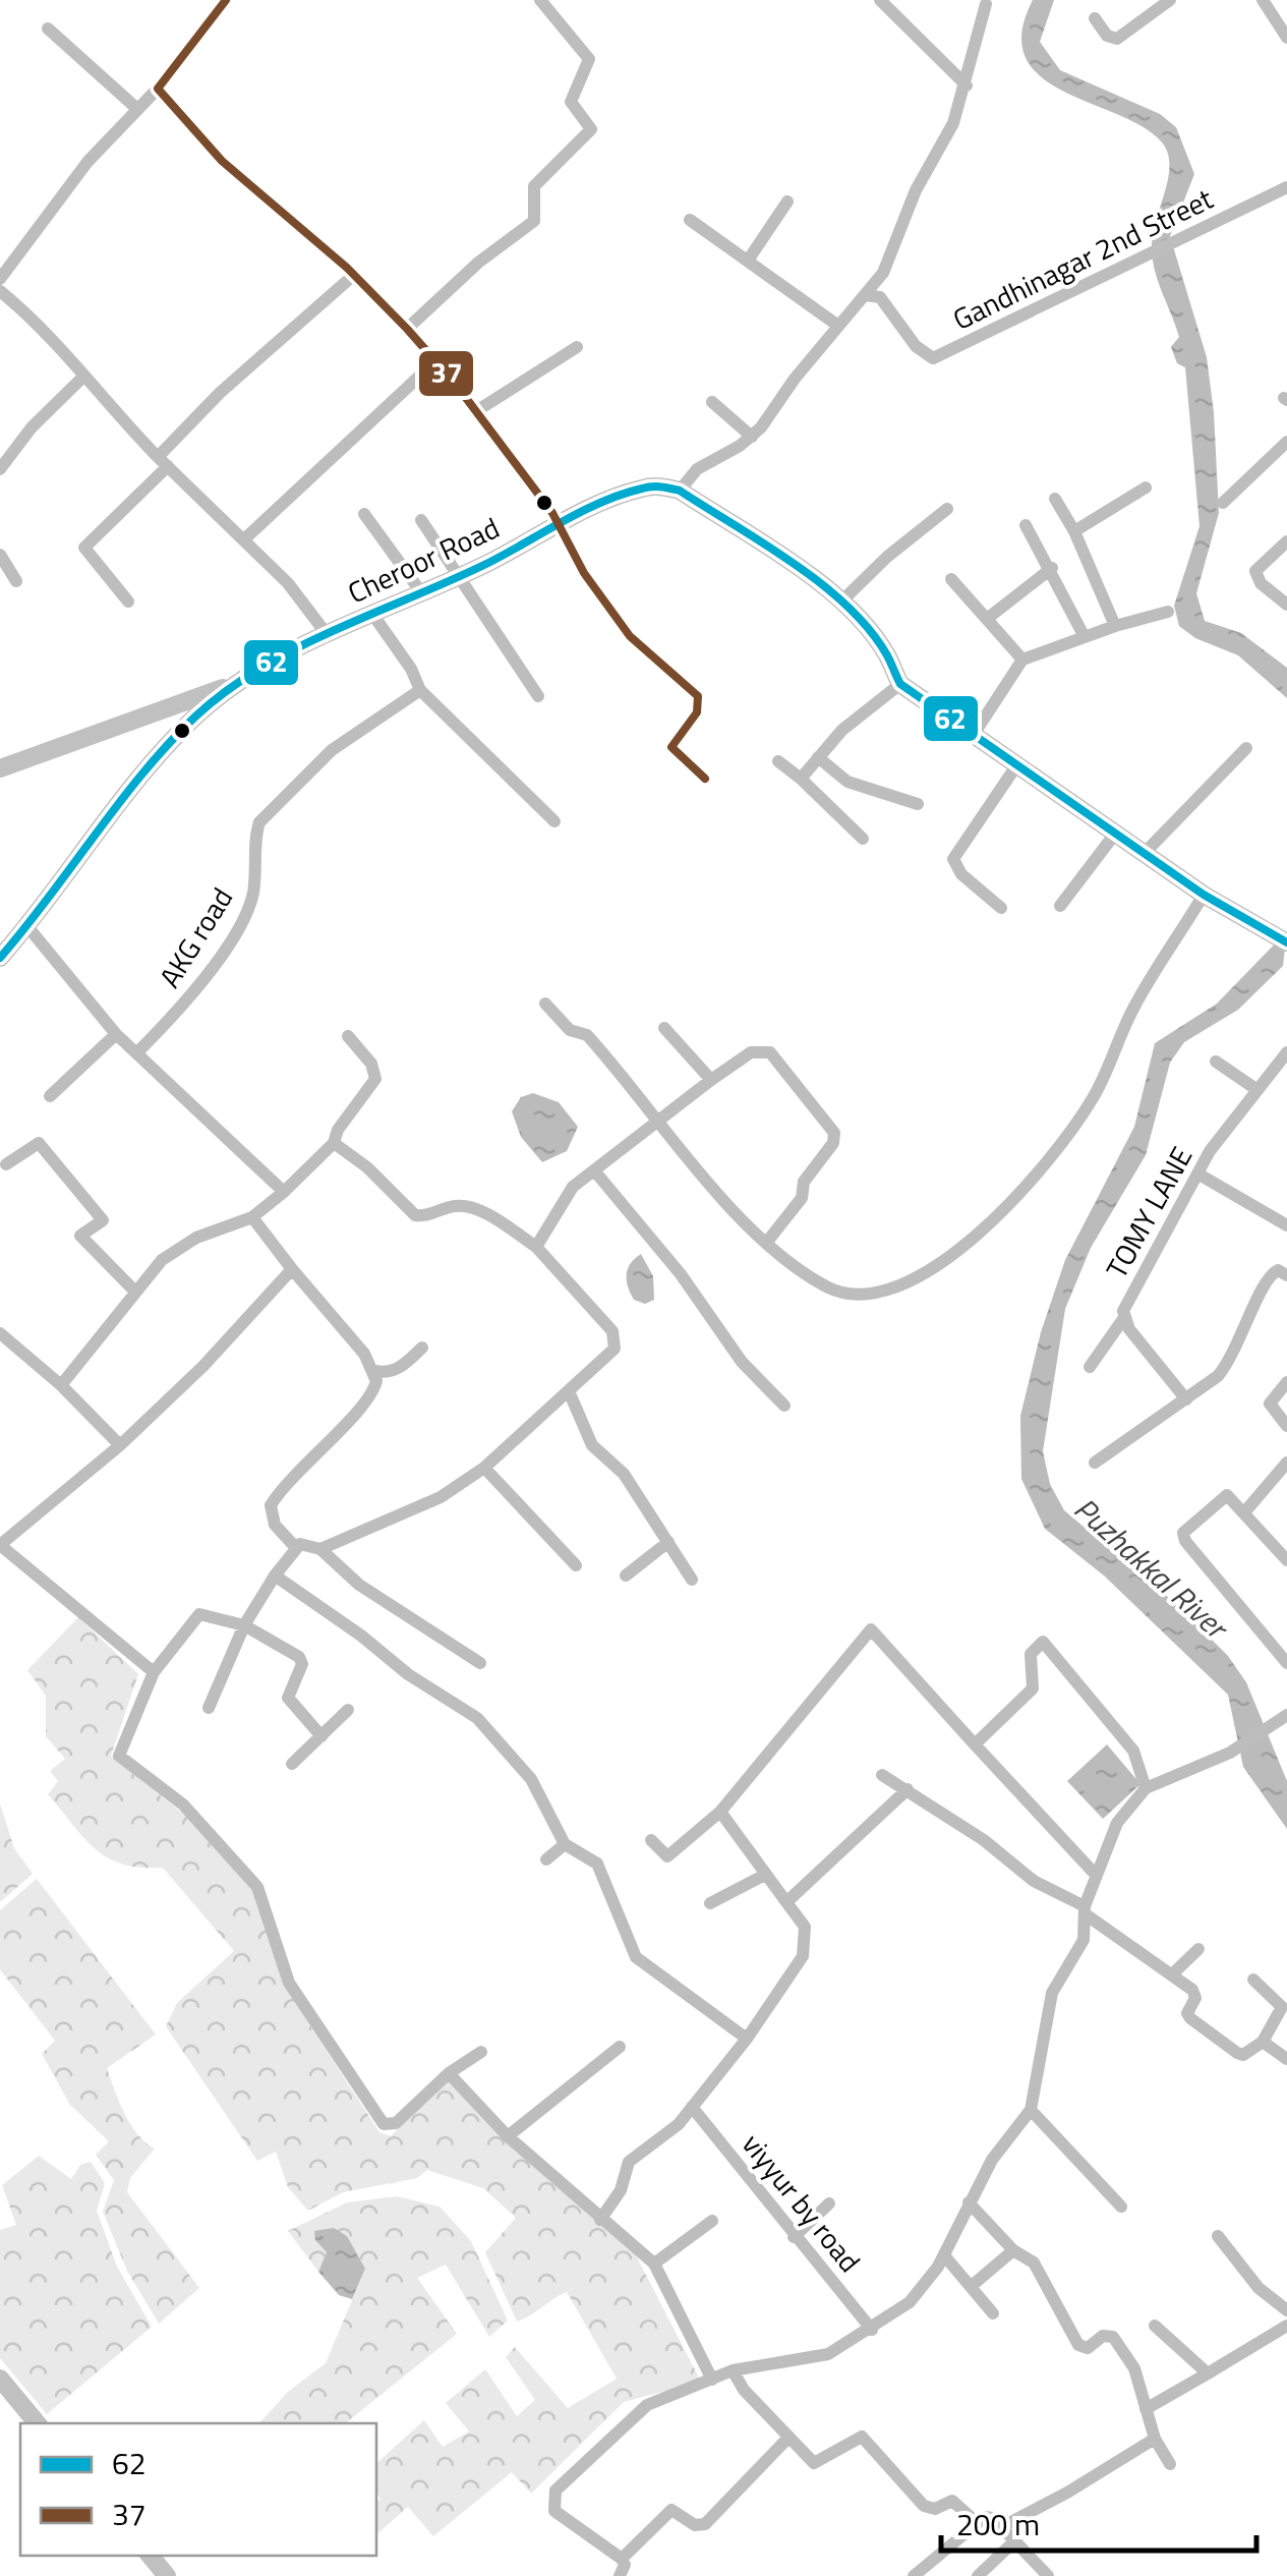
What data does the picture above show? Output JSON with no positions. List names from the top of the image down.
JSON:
{
  "streets": {
    "main road": ["Cheroor Road"],
    "street": [
      "Gandhinagar 2nd Street",
      "AKG road",
      "TOMY LANE",
      "viyyur by road"
    ]
  },
  "water": ["Puzhakkal River"],
  "lines": ["transit line 37", "transit line 62"],
  "legend": ["62", "37"],
  "scale_bar": "200 m"
}
